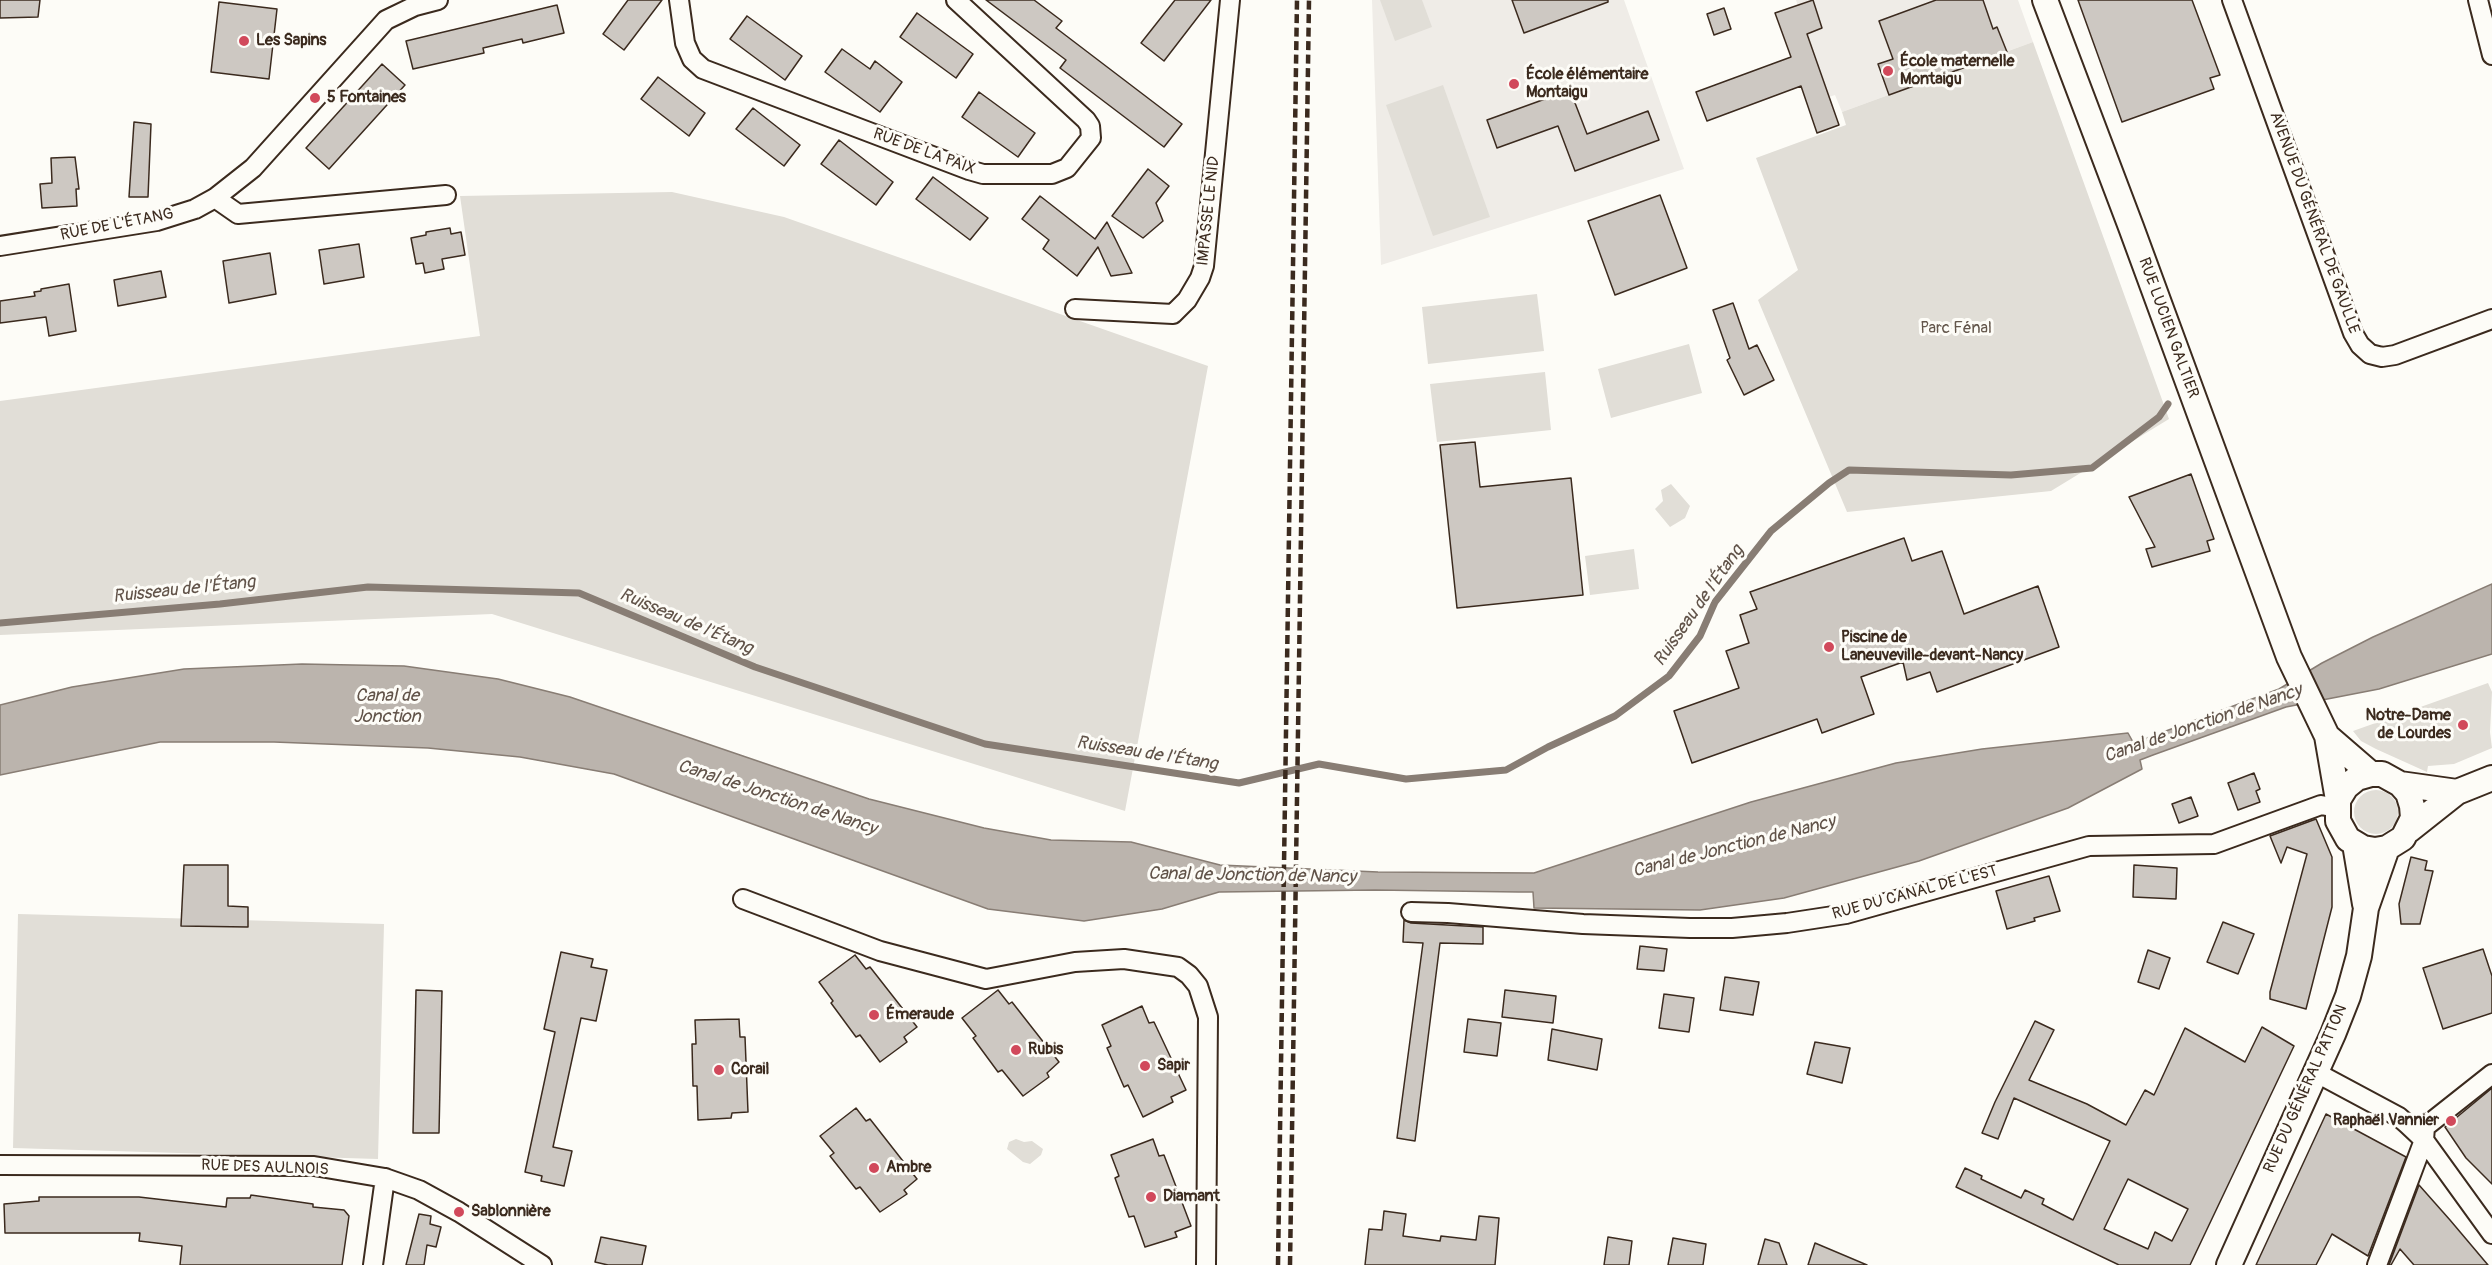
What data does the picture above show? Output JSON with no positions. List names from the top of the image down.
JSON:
{
  "streets": {
    "main road": ["RUE LUCIEN GALTIER", "RUE DU GÉNÉRAL PATTON"],
    "street": [
      "RUE DE LA PAIX",
      "IMPASSE LE NID",
      "AVENUE DU GÉNÉRAL DE GAULLE",
      "RUE DE L'ÉTANG",
      "RUE DU CANAL DE L'EST",
      "RUE DES AULNOIS"
    ]
  },
  "crossings": [
    ["RUE DU CANAL DE L'EST", "RUE DU GÉNÉRAL PATTON"]
  ],
  "water": ["Ruisseau de l'Étang", "Canal de Jonction", "Canal de Jonction de Nancy"],
  "parks": ["Parc Fénal"],
  "places": [
    "Les Sapins",
    "École maternelle Montaigu",
    "École élémentaire Montaigu",
    "5 Fontaines",
    "Piscine de Laneuveville-devant-Nancy",
    "Notre-Dame de Lourdes",
    "Émeraude",
    "Rubis",
    "Sapir",
    "Corail",
    "Raphaël Vannier",
    "Ambre",
    "Diamant",
    "Sablonnière"
  ]
}
